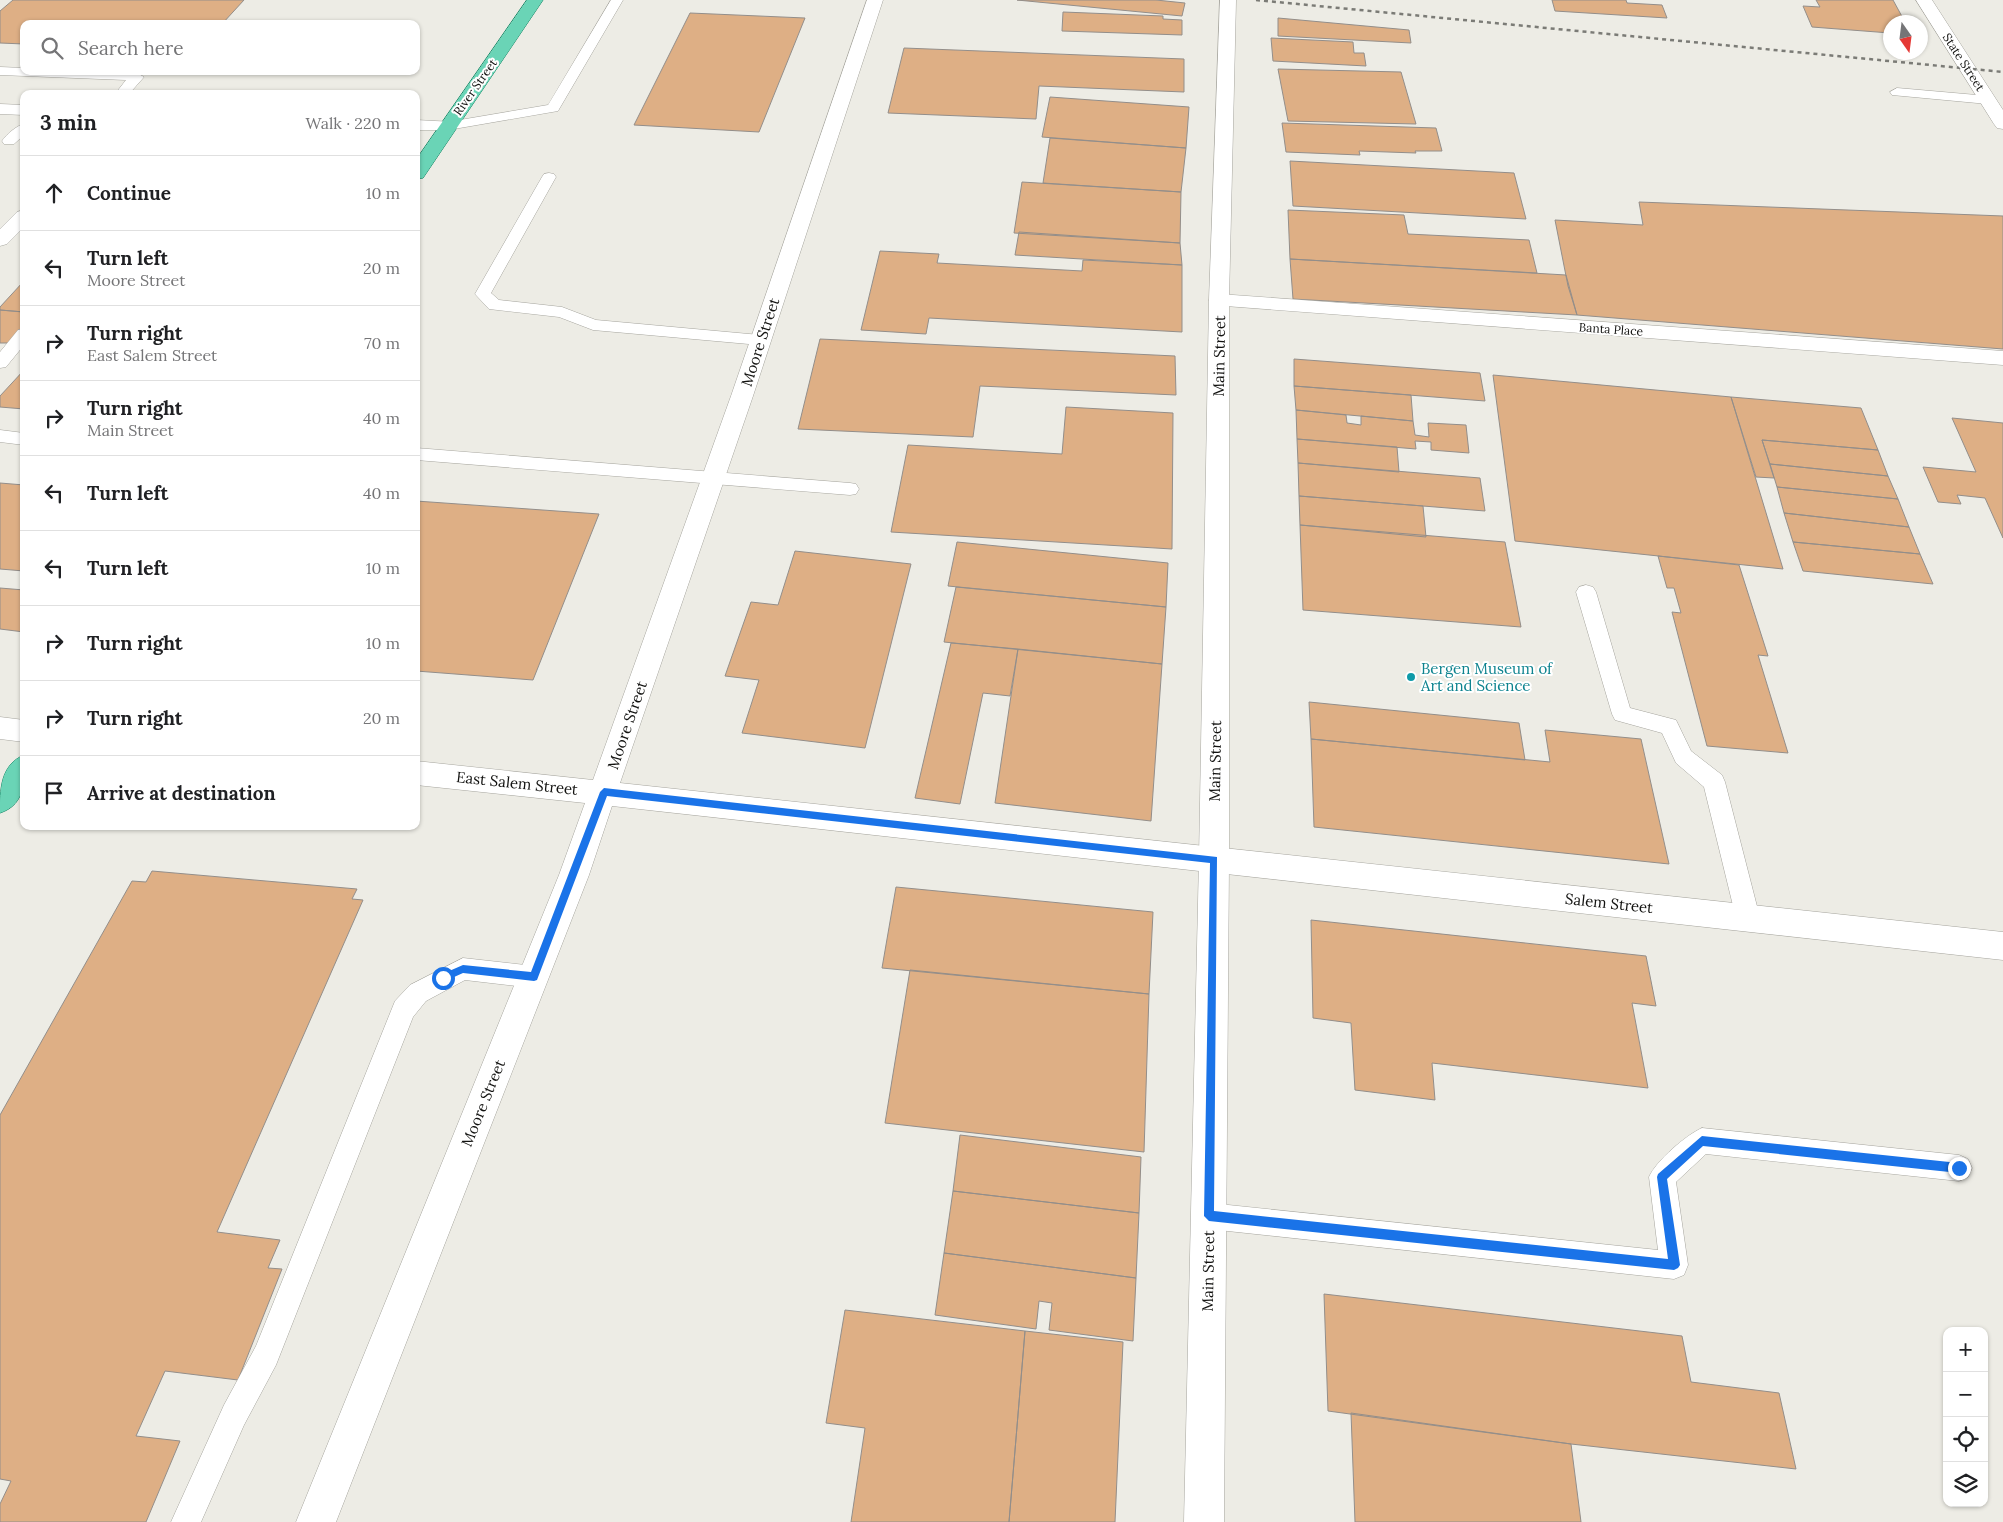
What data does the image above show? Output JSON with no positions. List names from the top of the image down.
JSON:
{
  "streets": {
    "main road": ["River Street"],
    "street": [
      "State Street",
      "Banta Place",
      "Moore Street",
      "Main Street",
      "East Salem Street",
      "Salem Street"
    ]
  },
  "crossings": [
    ["Banta Place", "Main Street"],
    ["Moore Street", "East Salem Street"],
    ["Main Street", "East Salem Street"],
    ["Main Street", "Salem Street"],
    ["East Salem Street", "Salem Street"]
  ],
  "places": ["Bergen Museum of Art and Science"],
  "north": "bottom",
  "page": {
    "search": "Search here",
    "heading": ["3 min", "Walk · 220 m"],
    "list": [
      ["Continue", "10 m"],
      ["Turn left", "Moore Street", "20 m"],
      ["Turn right", "East Salem Street", "70 m"],
      ["Turn right", "Main Street", "40 m"],
      ["Turn left", "40 m"],
      ["Turn left", "10 m"],
      ["Turn right", "10 m"],
      ["Turn right", "20 m"],
      "Arrive at destination"
    ],
    "map_buttons": ["+", "−"]
  }
}
